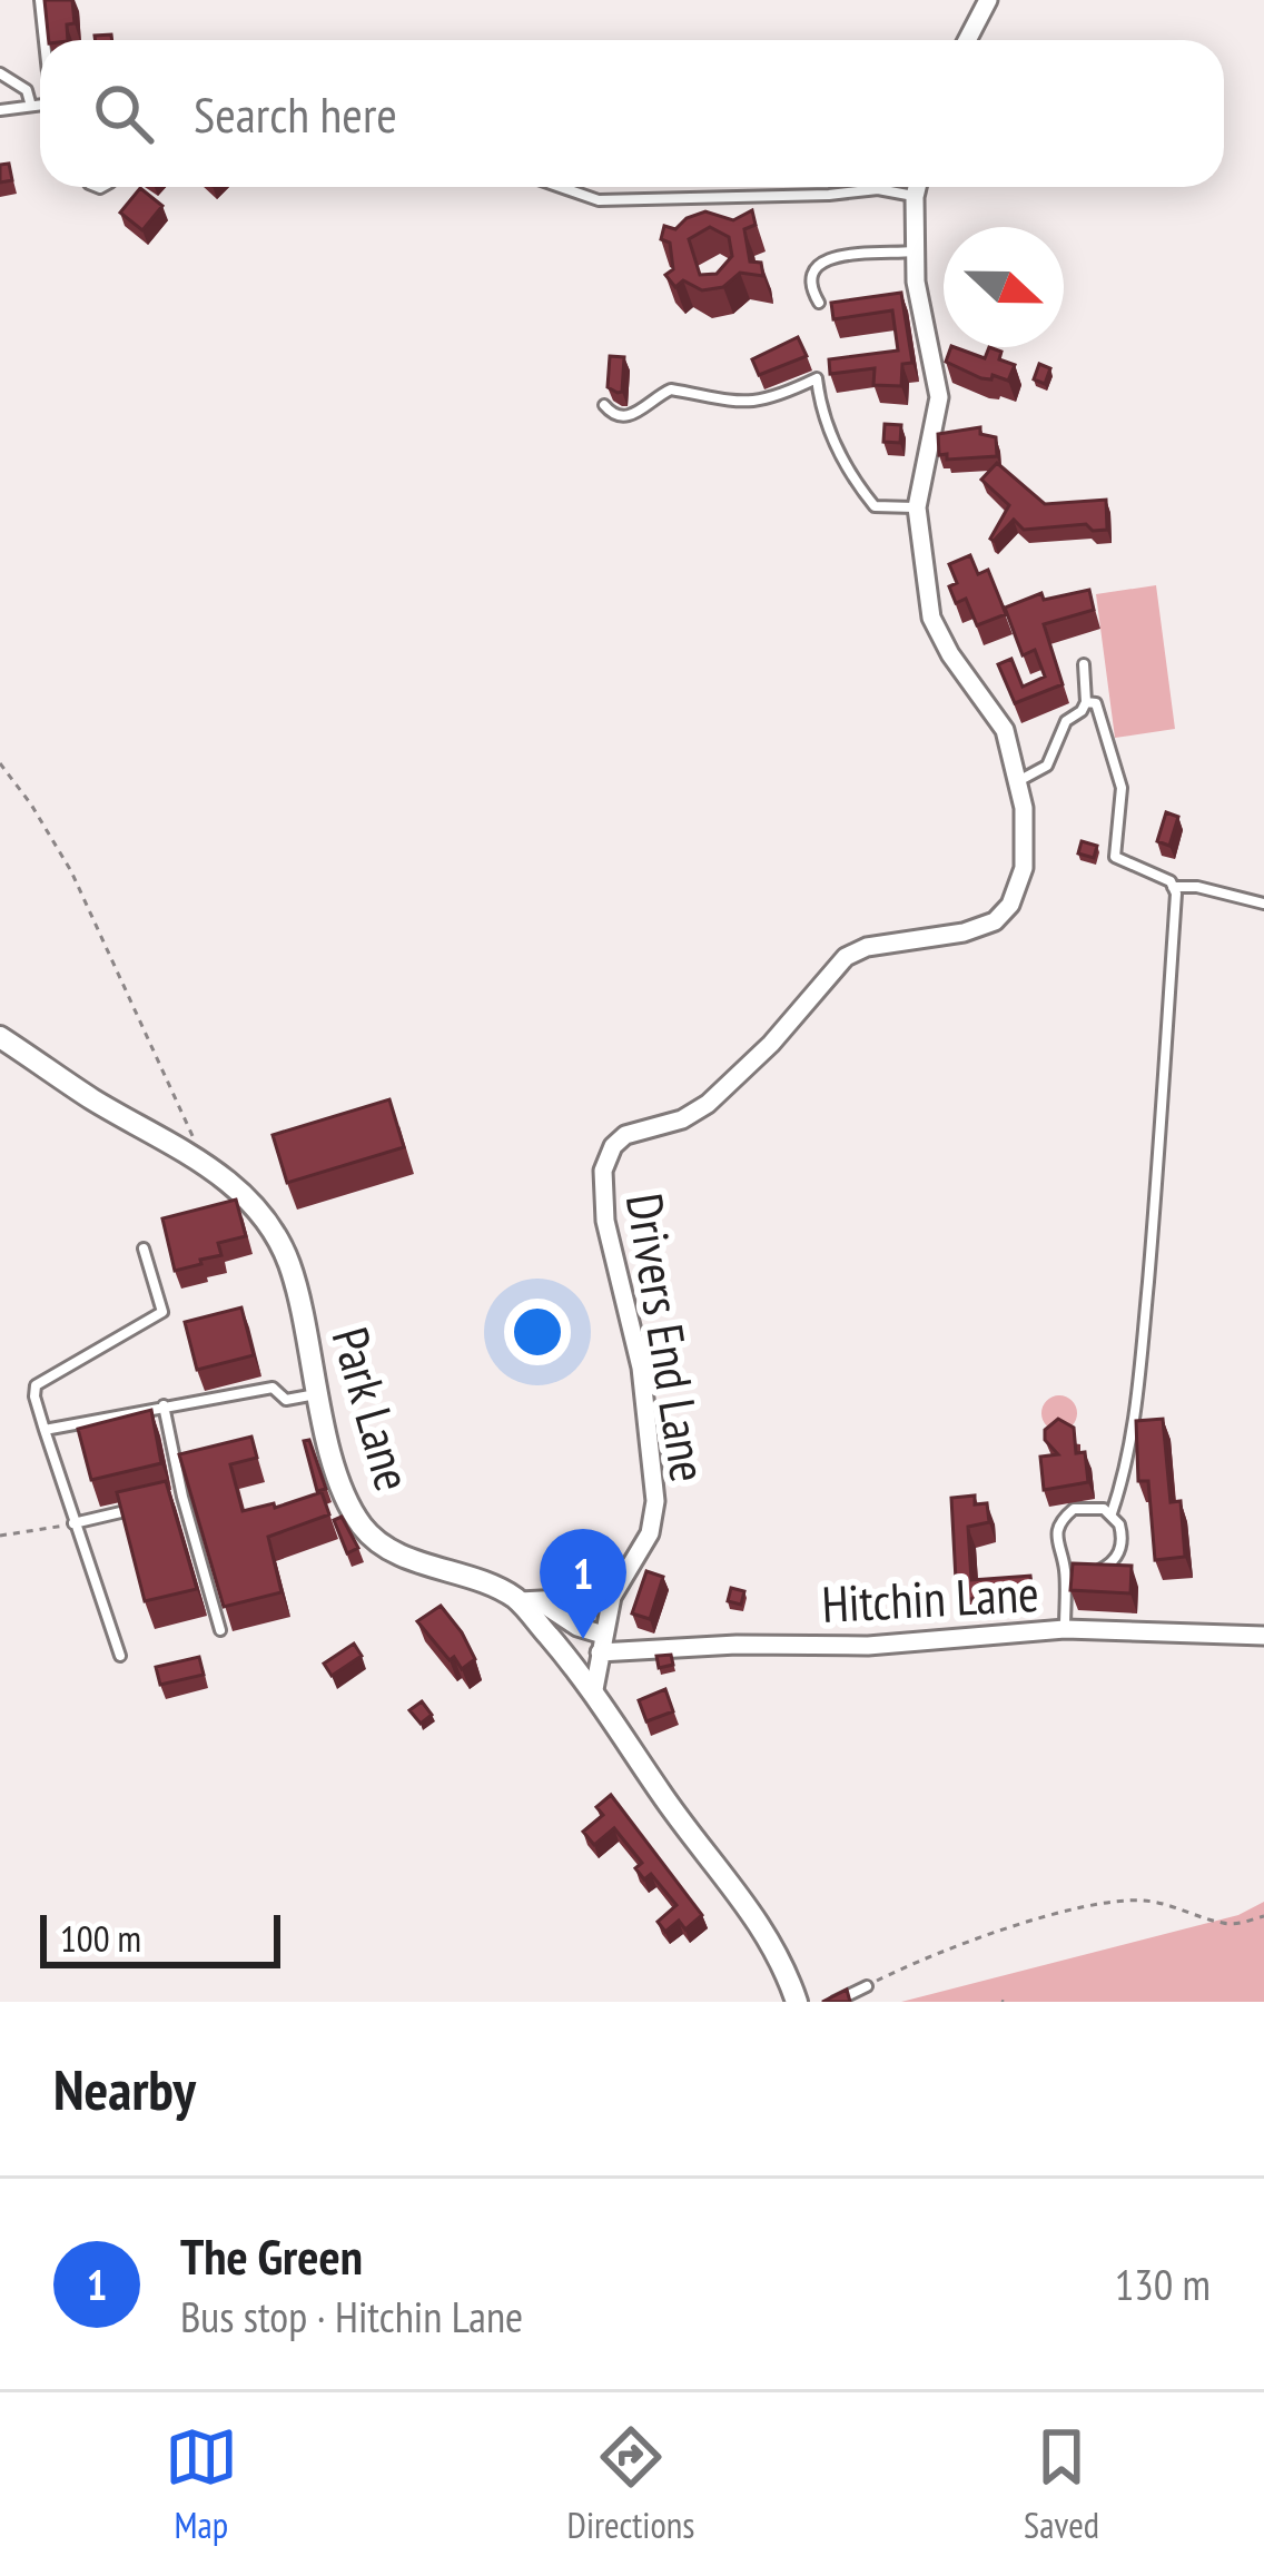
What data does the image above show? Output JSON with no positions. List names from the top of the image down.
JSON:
{
  "streets": {
    "street": ["Drivers End Lane", "Park Lane", "Hitchin Lane"]
  },
  "scale_bar": "100 m",
  "north": "right",
  "page": {
    "search": "Search here",
    "pins": "1",
    "scale": "100 m",
    "heading": "Nearby",
    "list": [
      {
        "mark": "1",
        "name": "The Green",
        "note": "Bus stop · Hitchin Lane",
        "value": "130 m"
      }
    ],
    "nav": ["Map", "Directions", "Saved"]
  }
}
